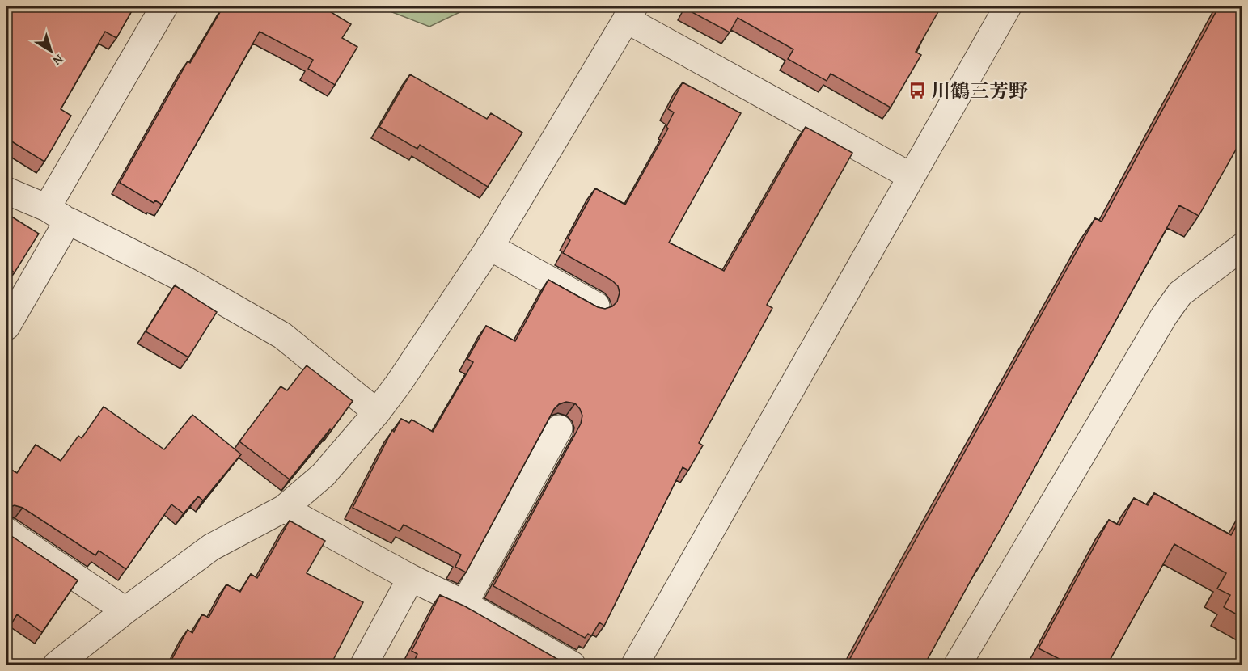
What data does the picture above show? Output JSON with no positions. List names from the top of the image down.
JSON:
{
  "places": {
    "bus stop": ["川鶴三芳野"]
  },
  "north": "bottom right"
}
